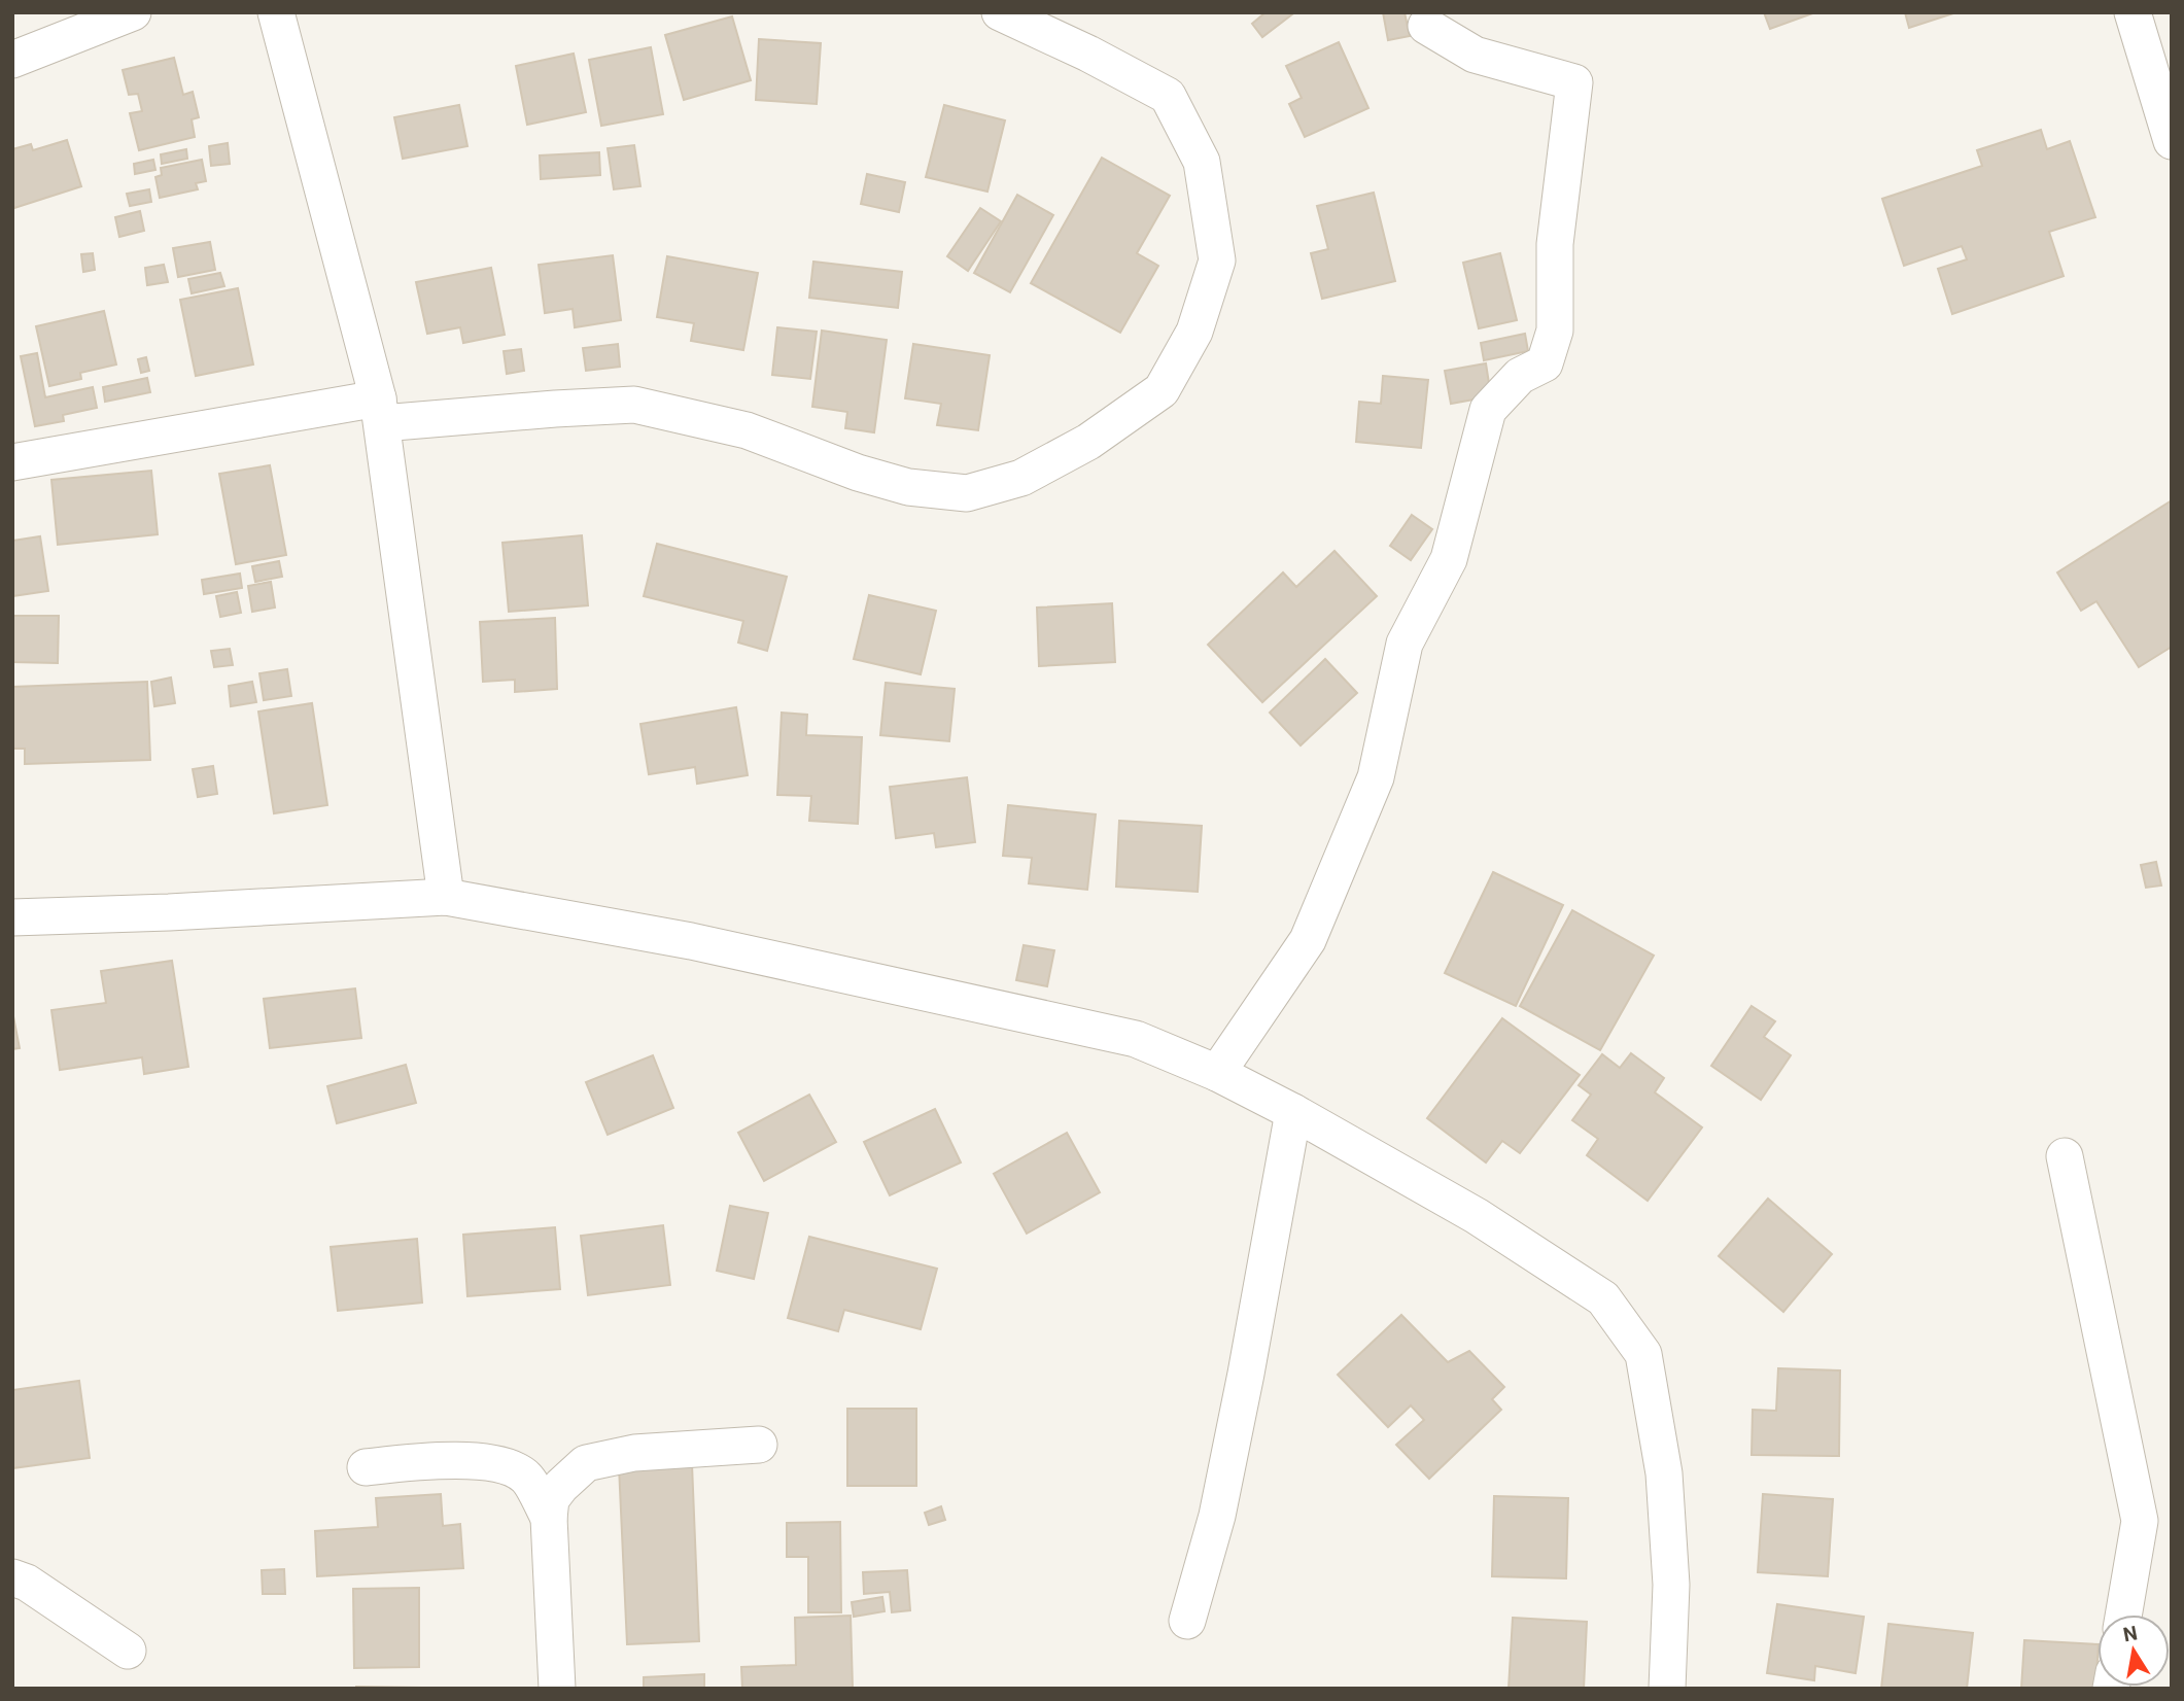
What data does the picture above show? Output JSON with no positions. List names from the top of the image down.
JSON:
{
  "north": "top"
}
